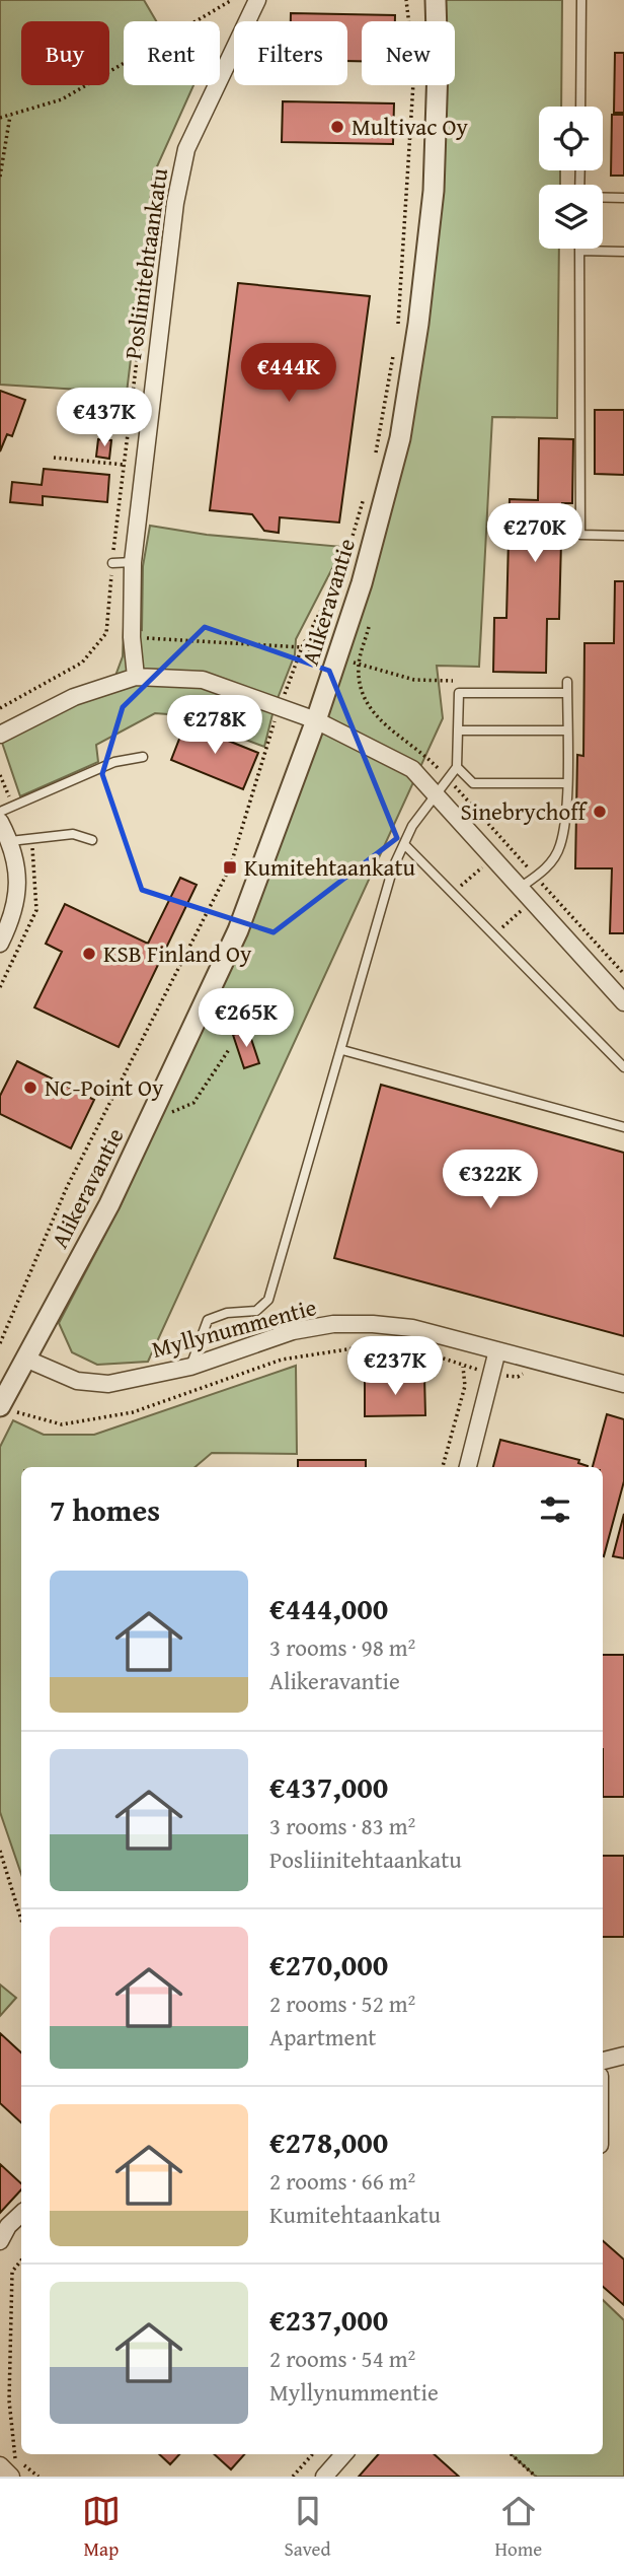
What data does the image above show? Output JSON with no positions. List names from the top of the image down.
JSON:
{
  "streets": {
    "street": ["Posliinitehtaankatu", "Alikeravantie", "Myllynummentie"]
  },
  "crossings": [
    ["Alikeravantie", "Myllynummentie"]
  ],
  "places": {
    "other": [
      "Multivac Oy",
      "Sinebrychoff",
      "KSB Finland Oy",
      "NC-Point Oy"
    ],
    "transit": ["Kumitehtaankatu"]
  },
  "page": {
    "chip": [
      "Buy",
      "Rent",
      "Filters",
      "New"
    ],
    "price": [
      "€444K",
      "€437K",
      "€270K",
      "€278K",
      "€265K",
      "€322K",
      "€237K"
    ],
    "heading": "7 homes",
    "list": [
      {
        "name": "€444,000",
        "note": "3 rooms · 98 m² · Alikeravantie"
      },
      {
        "name": "€437,000",
        "note": "3 rooms · 83 m² · Posliinitehtaankatu"
      },
      {
        "name": "€270,000",
        "note": "2 rooms · 52 m² · Apartment"
      },
      {
        "name": "€278,000",
        "note": "2 rooms · 66 m² · Kumitehtaankatu"
      },
      {
        "name": "€237,000",
        "note": "2 rooms · 54 m² · Myllynummentie"
      }
    ],
    "tabs": ["Map", "Saved", "Home"]
  }
}
